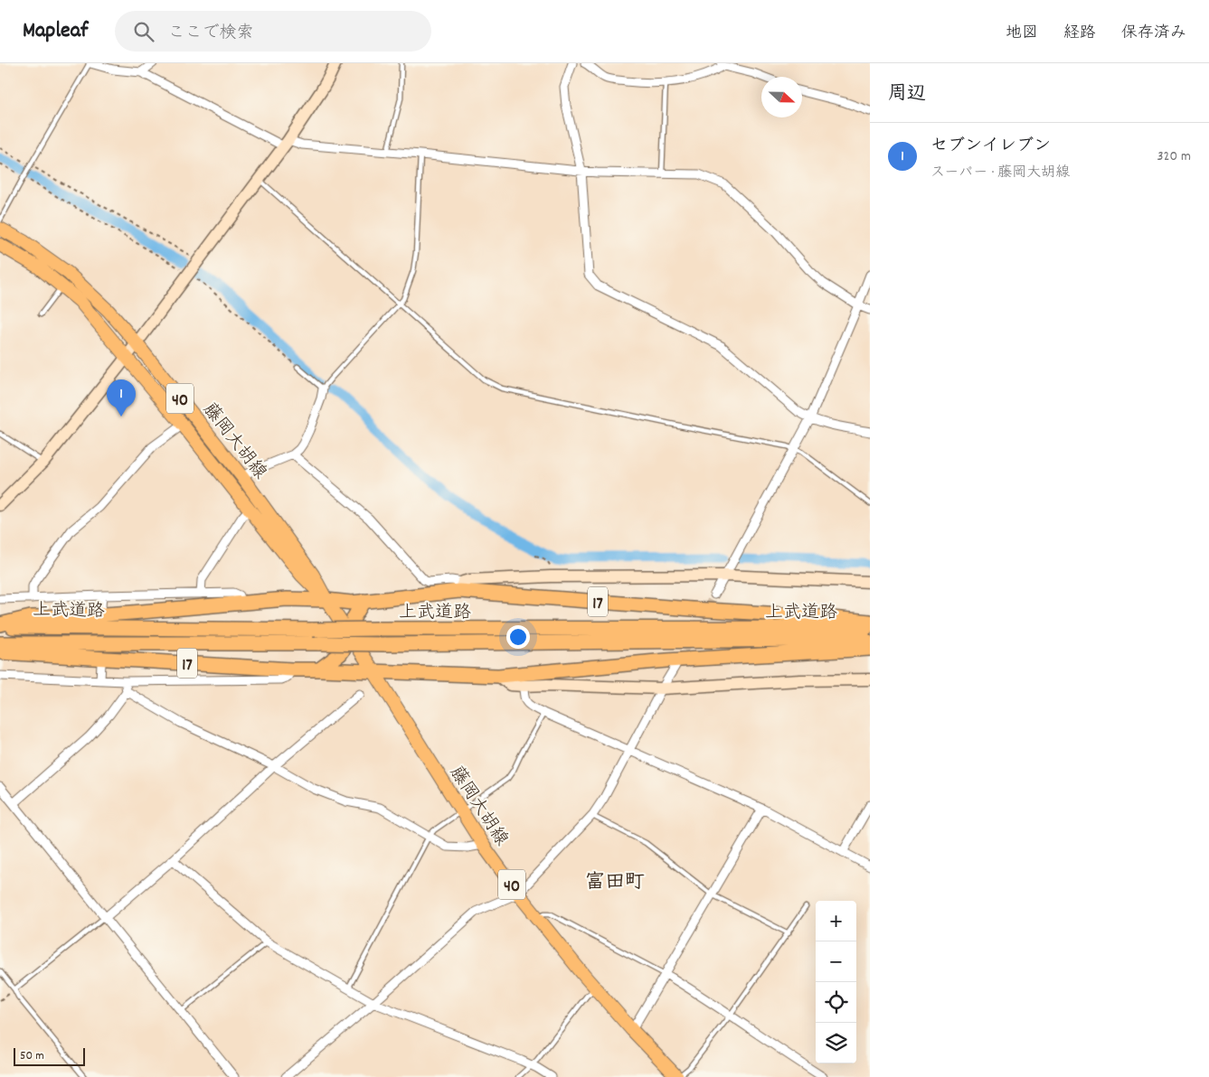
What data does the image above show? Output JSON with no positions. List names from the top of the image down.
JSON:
{
  "streets": {
    "highway": ["17", "上武道路"],
    "main road": ["40", "藤岡大胡線"]
  },
  "crossings": [
    ["藤岡大胡線", "17"],
    ["17", "上武道路"]
  ],
  "districts": ["富田町"],
  "scale_bar": "50 m",
  "north": "right",
  "page": {
    "header": "Mapleaf",
    "search": "ここで検索",
    "nav": ["地図", "経路", "保存済み"],
    "heading": "周辺",
    "list": [
      {
        "mark": "1",
        "name": "セブンイレブン",
        "note": "スーパー · 藤岡大胡線",
        "value": "320 m"
      }
    ],
    "pins": "1",
    "map_buttons": ["+", "−"],
    "scale": "50 m"
  }
}
